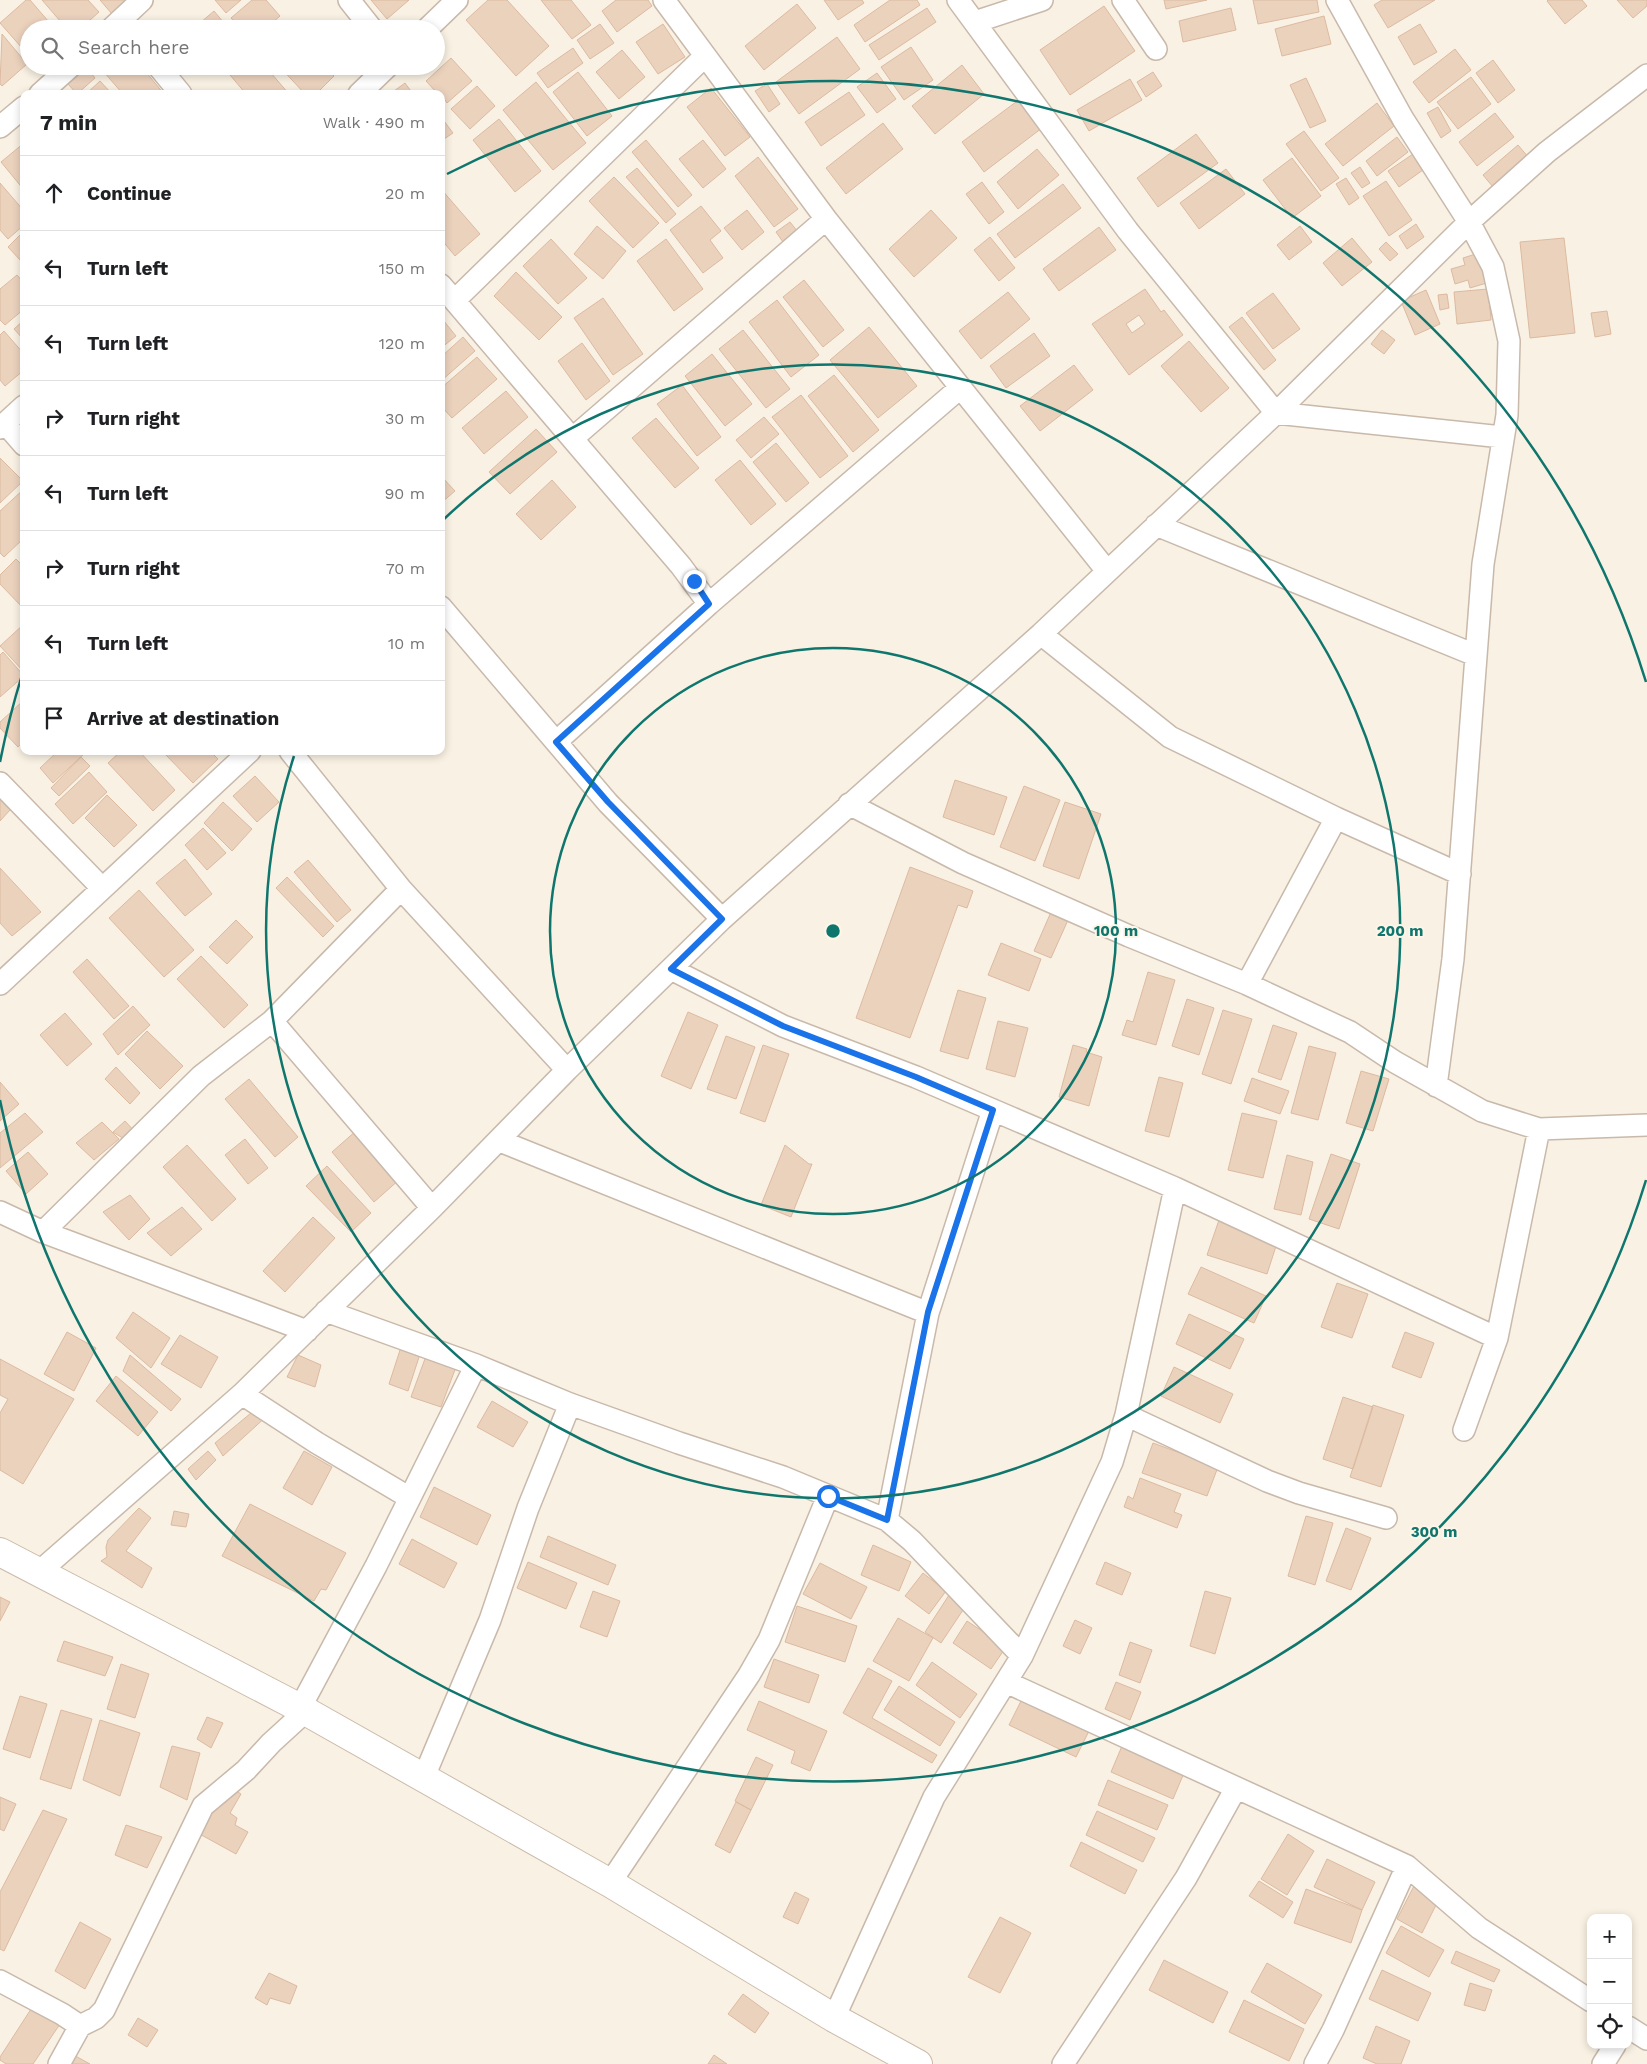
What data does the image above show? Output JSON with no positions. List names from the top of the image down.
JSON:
{
  "page": {
    "search": "Search here",
    "heading": ["7 min", "Walk · 490 m"],
    "list": [
      ["Continue", "20 m"],
      ["Turn left", "150 m"],
      ["Turn left", "120 m"],
      ["Turn right", "30 m"],
      ["Turn left", "90 m"],
      ["Turn right", "70 m"],
      ["Turn left", "10 m"],
      "Arrive at destination"
    ],
    "map_buttons": ["+", "−"]
  },
  "rings": ["100 m", "200 m", "300 m"]
}
